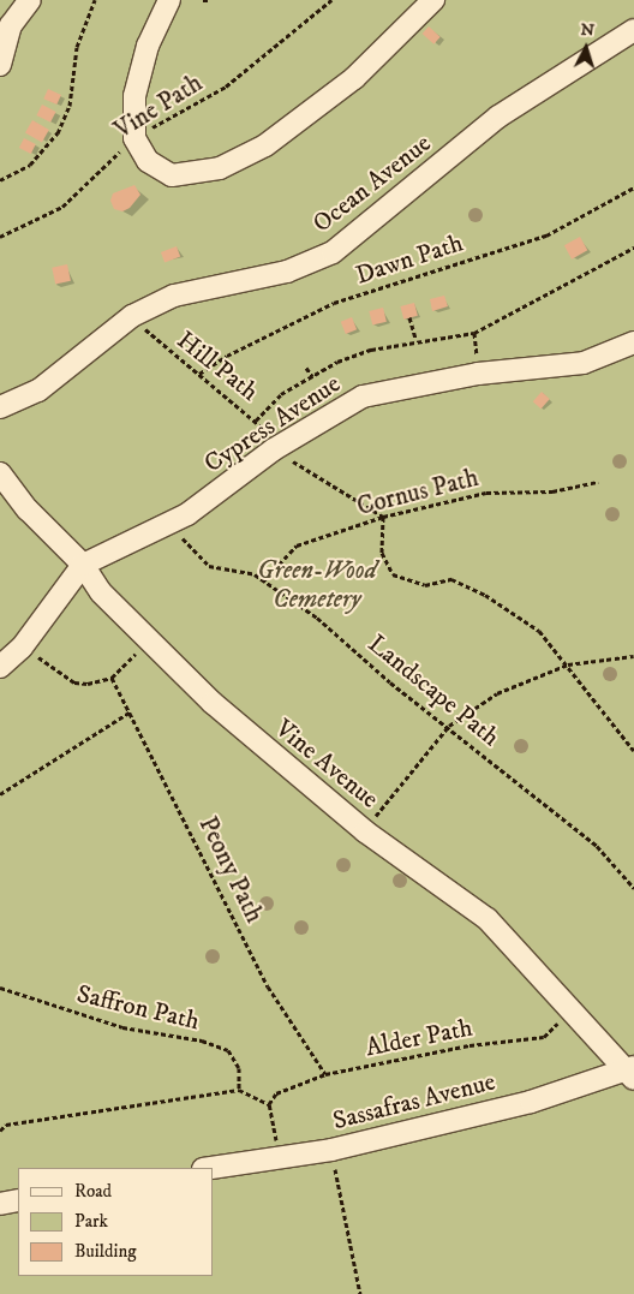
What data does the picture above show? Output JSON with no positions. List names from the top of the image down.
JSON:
{
  "streets": {
    "lane": [
      "Ocean Avenue",
      "Cypress Avenue",
      "Vine Avenue",
      "Sassafras Avenue"
    ],
    "path": [
      "Vine Path",
      "Dawn Path",
      "Hill Path",
      "Cornus Path",
      "Landscape Path",
      "Peony Path",
      "Saffron Path",
      "Alder Path"
    ]
  },
  "crossings": [
    ["Ocean Avenue", "Hill Path"],
    ["Dawn Path", "Hill Path"],
    ["Hill Path", "Cypress Avenue"],
    ["Cypress Avenue", "Landscape Path"],
    ["Cypress Avenue", "Vine Avenue"],
    ["Cornus Path", "Landscape Path"],
    ["Vine Avenue", "Alder Path"],
    ["Vine Avenue", "Sassafras Avenue"],
    ["Peony Path", "Alder Path"]
  ],
  "parks": ["Green-Wood Cemetery"],
  "legend": ["Road", "Park", "Building"],
  "north": "top"
}
